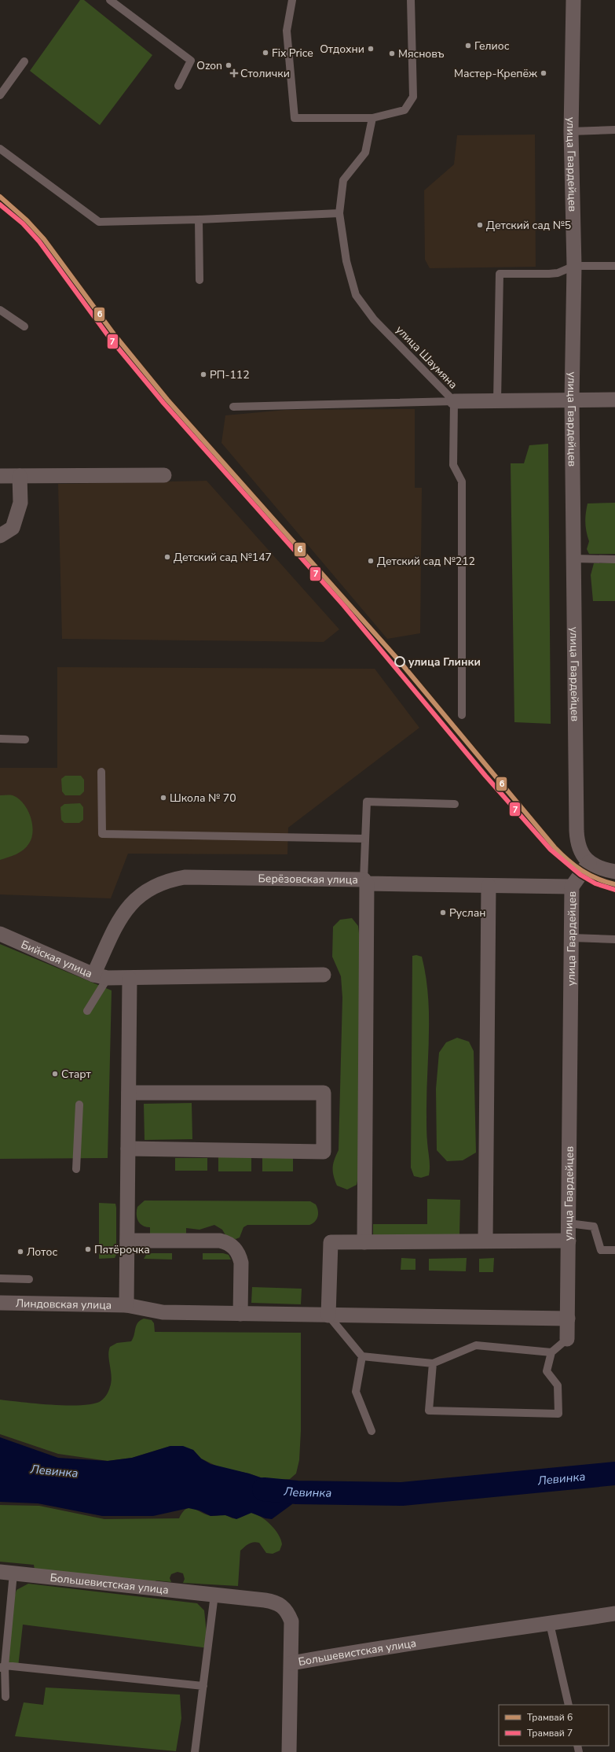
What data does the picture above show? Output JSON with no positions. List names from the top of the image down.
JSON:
{
  "streets": {
    "street": [
      "улица Гвардейцев",
      "Берёзовская улица",
      "Бийская улица",
      "Линдовская улица",
      "Большевистская улица"
    ],
    "lane": ["улица Шаумяна"]
  },
  "crossings": [
    ["улица Гвардейцев", "Берёзовская улица"],
    ["улица Гвардейцев", "Линдовская улица"],
    ["Берёзовская улица", "Бийская улица"]
  ],
  "water": ["Левинка"],
  "places": {
    "other": [
      "Гелиос",
      "Отдохни",
      "Fix Price",
      "Мясновъ",
      "Ozon",
      "Мастер-Крепёж",
      "Детский сад №5",
      "РП-112",
      "Детский сад №147",
      "Детский сад №212",
      "улица Глинки",
      "Школа № 70",
      "Руслан",
      "Старт",
      "Пятёрочка",
      "Лотос"
    ],
    "health": ["Столички"]
  },
  "lines": ["tram line 6", "tram line 7"],
  "legend": ["Трамвай 6", "Трамвай 7"]
}
